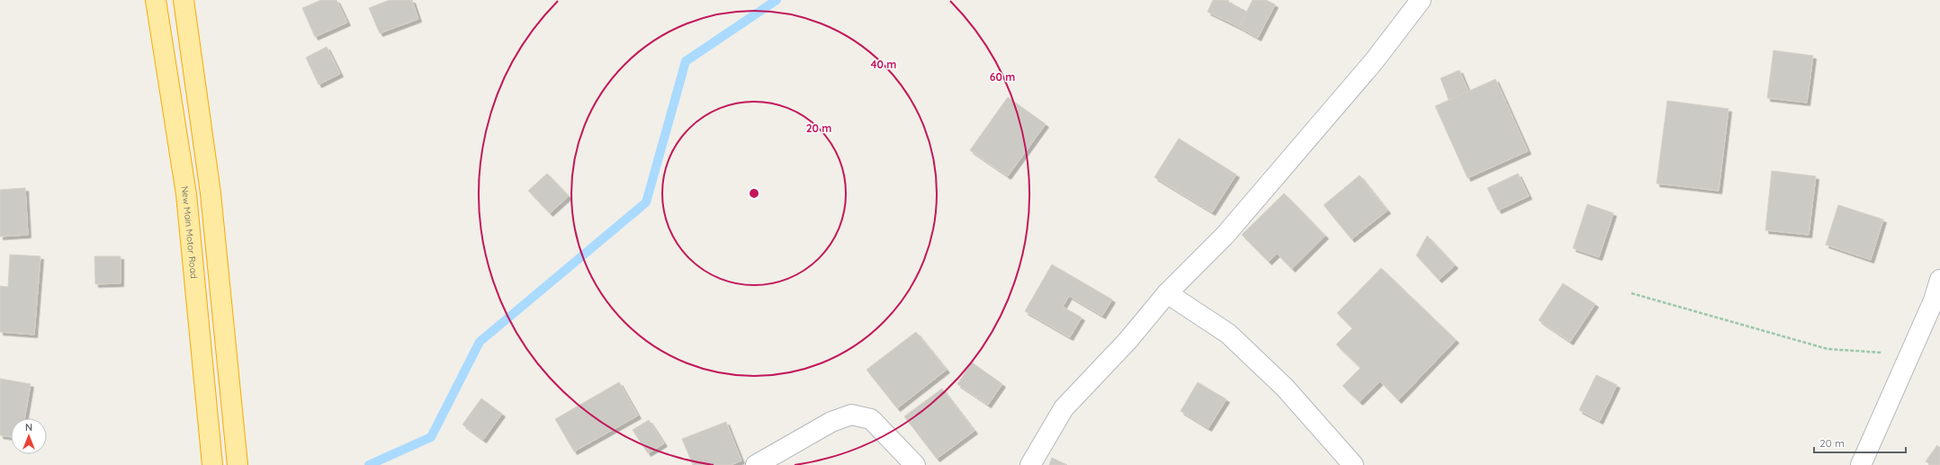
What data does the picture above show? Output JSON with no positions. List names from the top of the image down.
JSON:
{
  "streets": {
    "highway": ["New Main Motor Road"]
  },
  "scale_bar": "20 m",
  "north": "top",
  "rings": ["40 m", "60 m", "20 m"]
}
